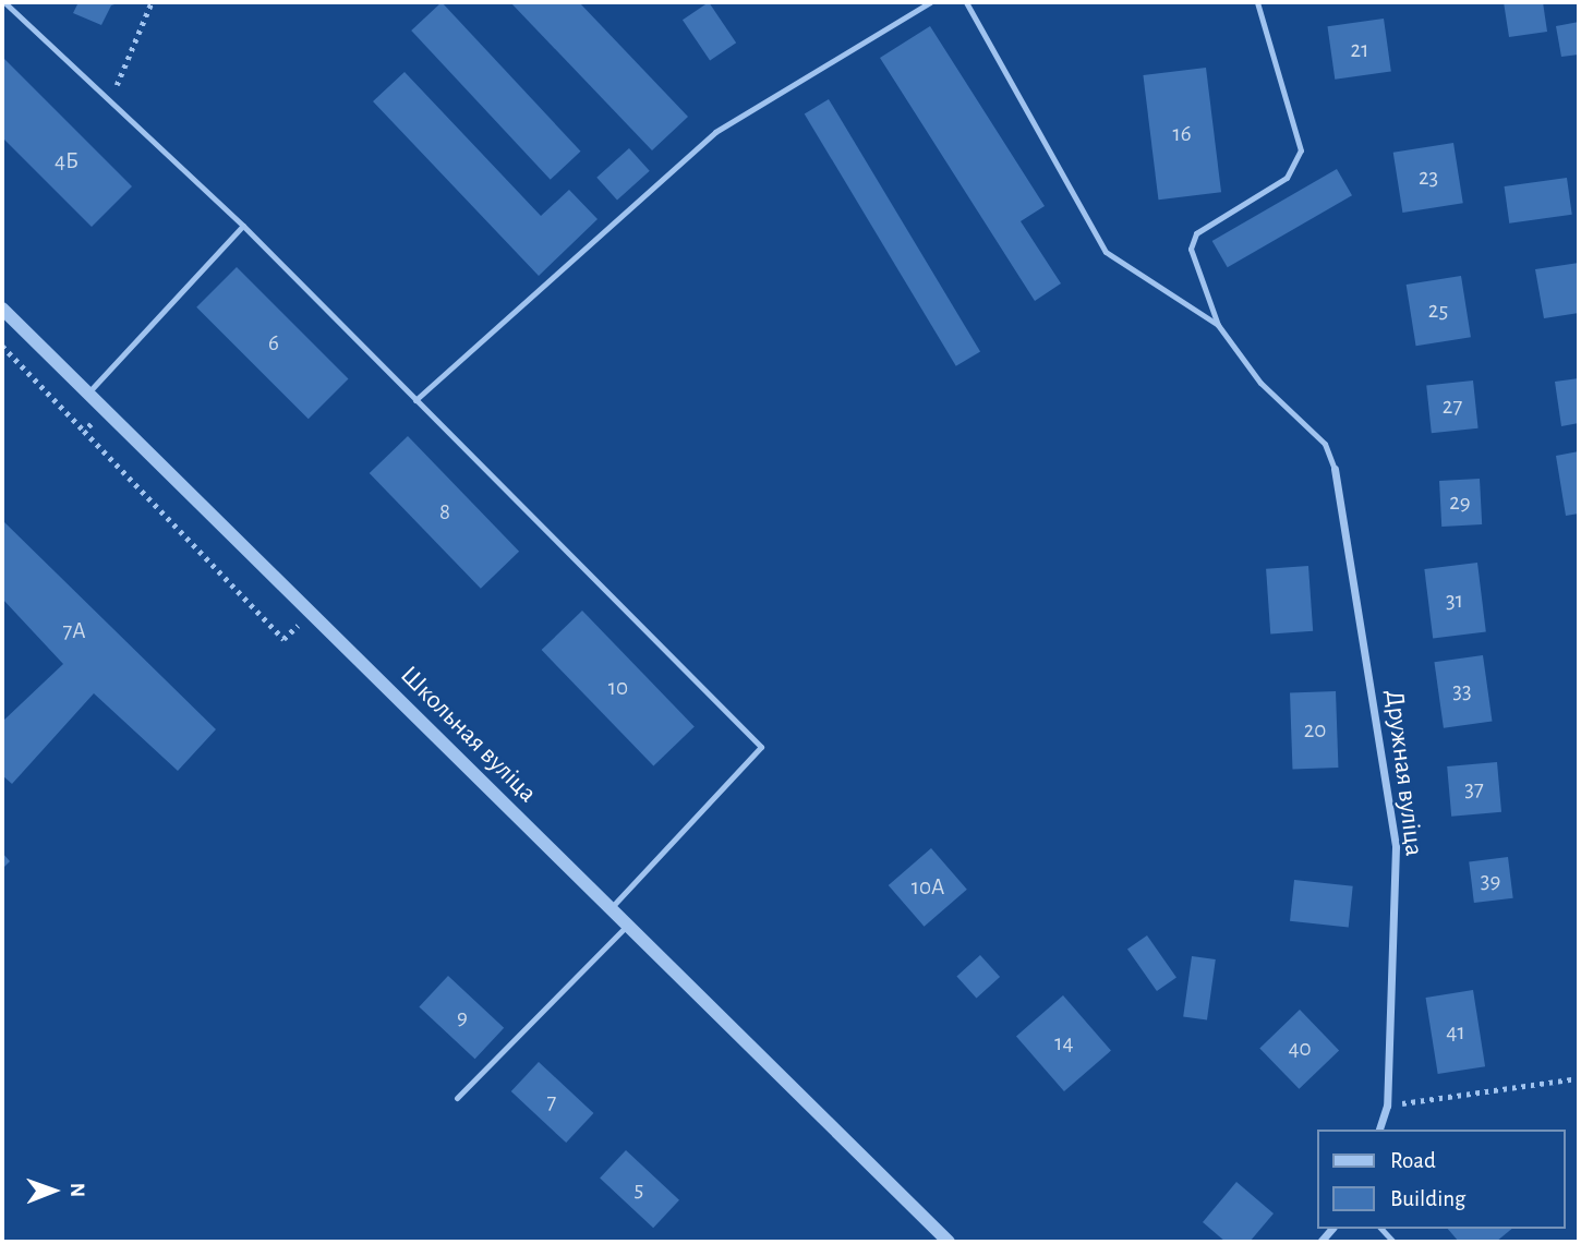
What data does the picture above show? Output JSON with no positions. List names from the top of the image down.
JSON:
{
  "streets": {
    "street": ["Школьная вуліца", "Дружная вуліца"]
  },
  "house_numbers": [
    "21",
    "16",
    "4Б",
    "23",
    "25",
    "6",
    "27",
    "29",
    "8",
    "31",
    "7А",
    "10",
    "33",
    "20",
    "37",
    "39",
    "10А",
    "9",
    "41",
    "14",
    "40",
    "7",
    "5"
  ],
  "legend": ["Road", "Building"],
  "north": "right"
}
